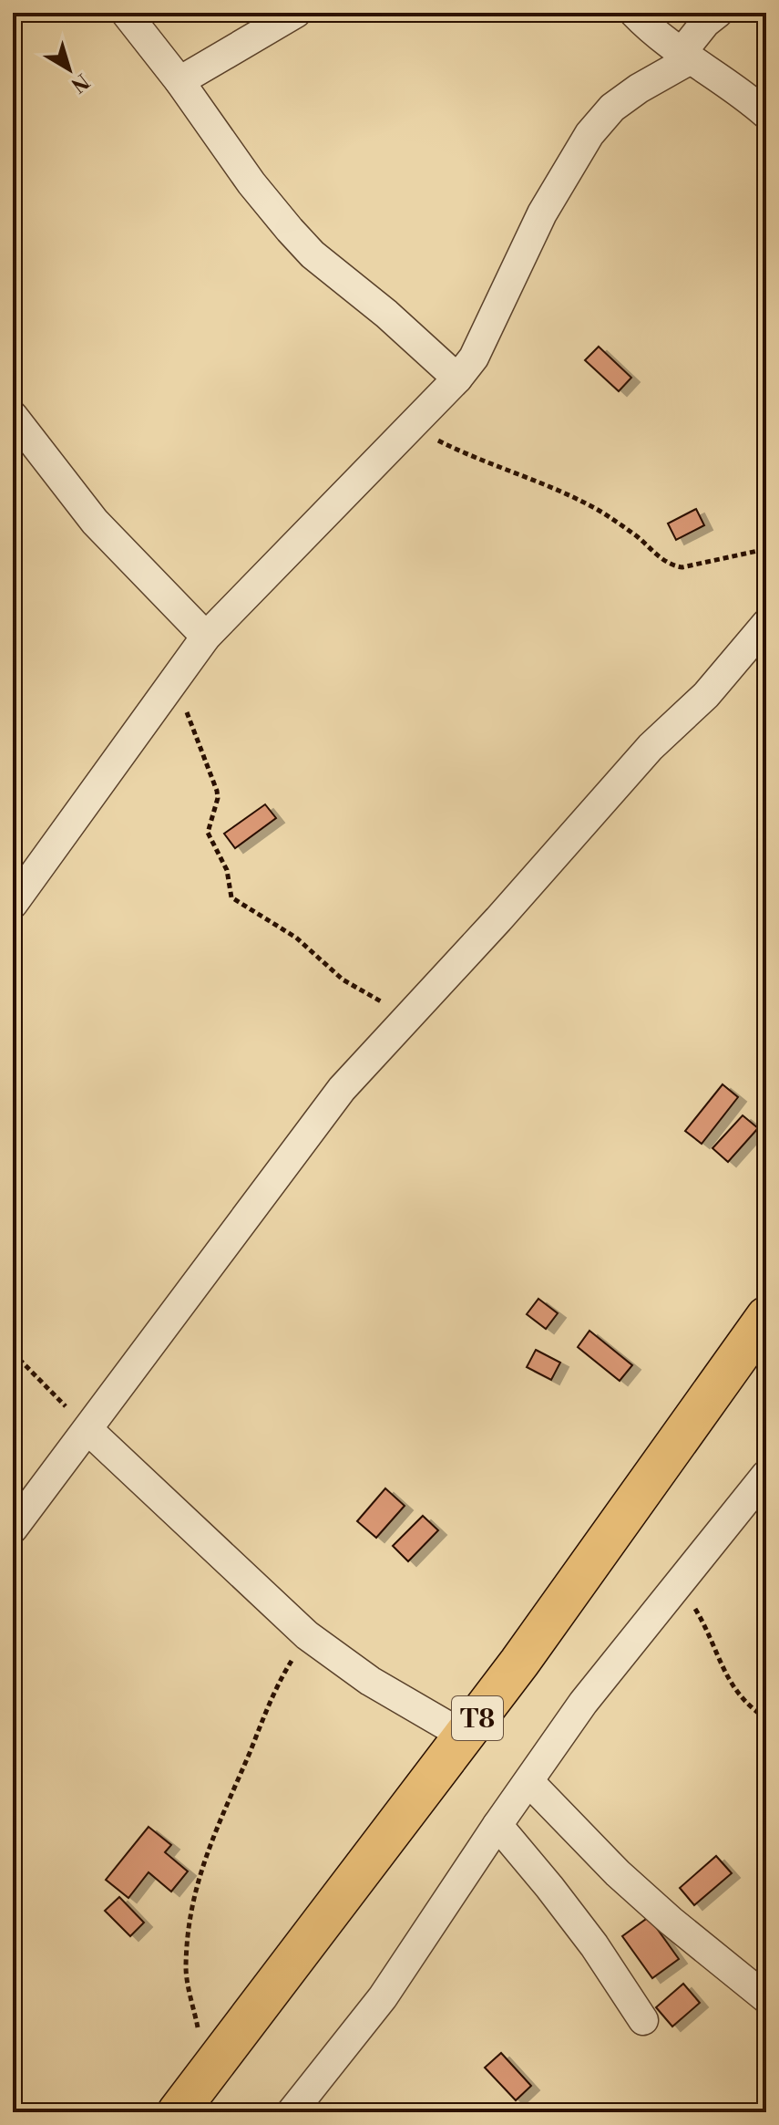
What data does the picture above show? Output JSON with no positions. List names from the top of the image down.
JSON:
{
  "streets": {
    "highway": ["T8"]
  },
  "north": "bottom right"
}
